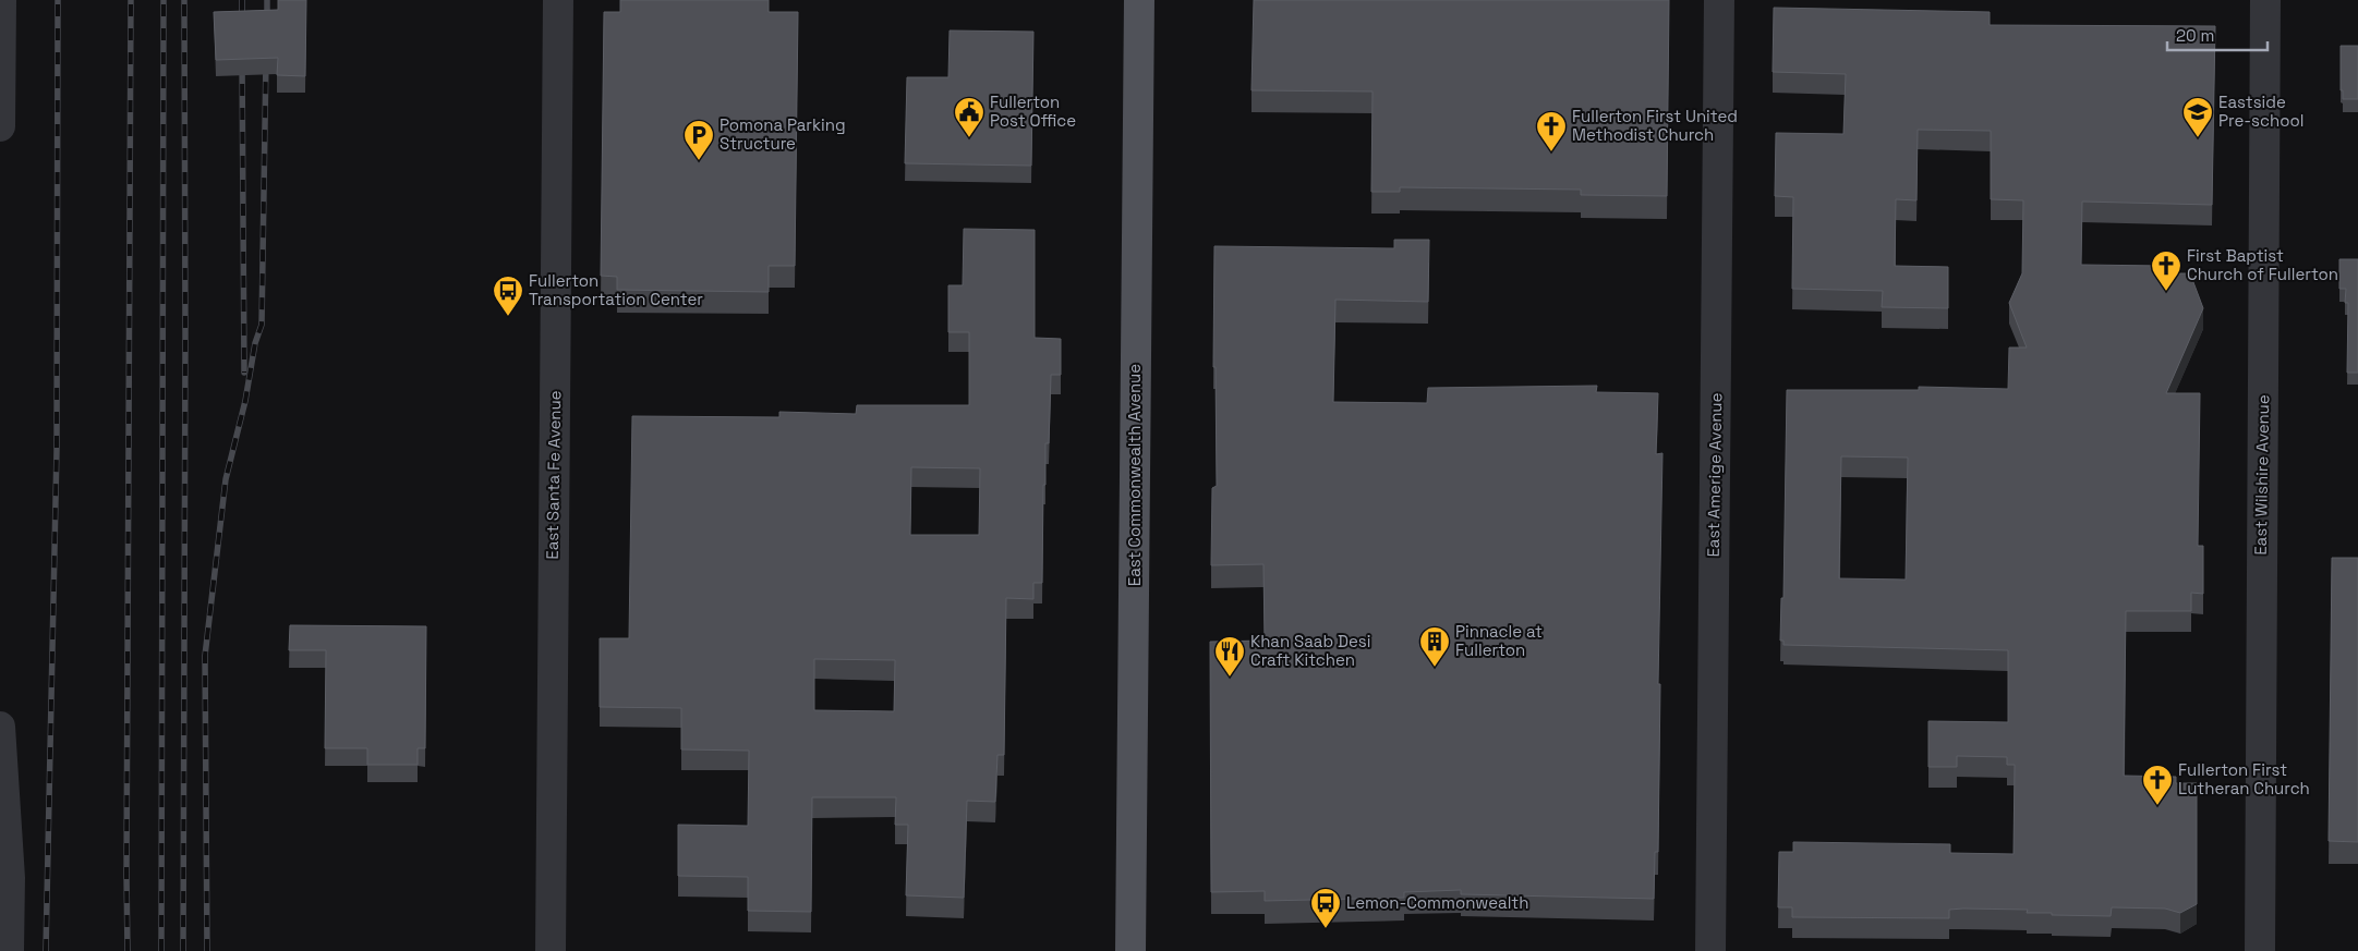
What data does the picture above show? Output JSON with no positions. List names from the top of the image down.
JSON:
{
  "streets": {
    "main road": ["East Commonwealth Avenue"],
    "street": ["East Santa Fe Avenue", "East Amerige Avenue", "East Wilshire Avenue"]
  },
  "places": {
    "public building": ["Fullerton Post Office"],
    "school or university": ["Eastside Pre-school"],
    "church": ["Fullerton First United Methodist Church", "First Baptist Church of Fullerton", "Fullerton First Lutheran Church"],
    "parking": ["Pomona Parking Structure"],
    "bus stop": ["Fullerton Transportation Center", "Lemon-Commonwealth"],
    "building": ["Pinnacle at Fullerton"],
    "restaurant": ["Khan Saab Desi Craft Kitchen"]
  },
  "scale_bar": "20 m"
}
